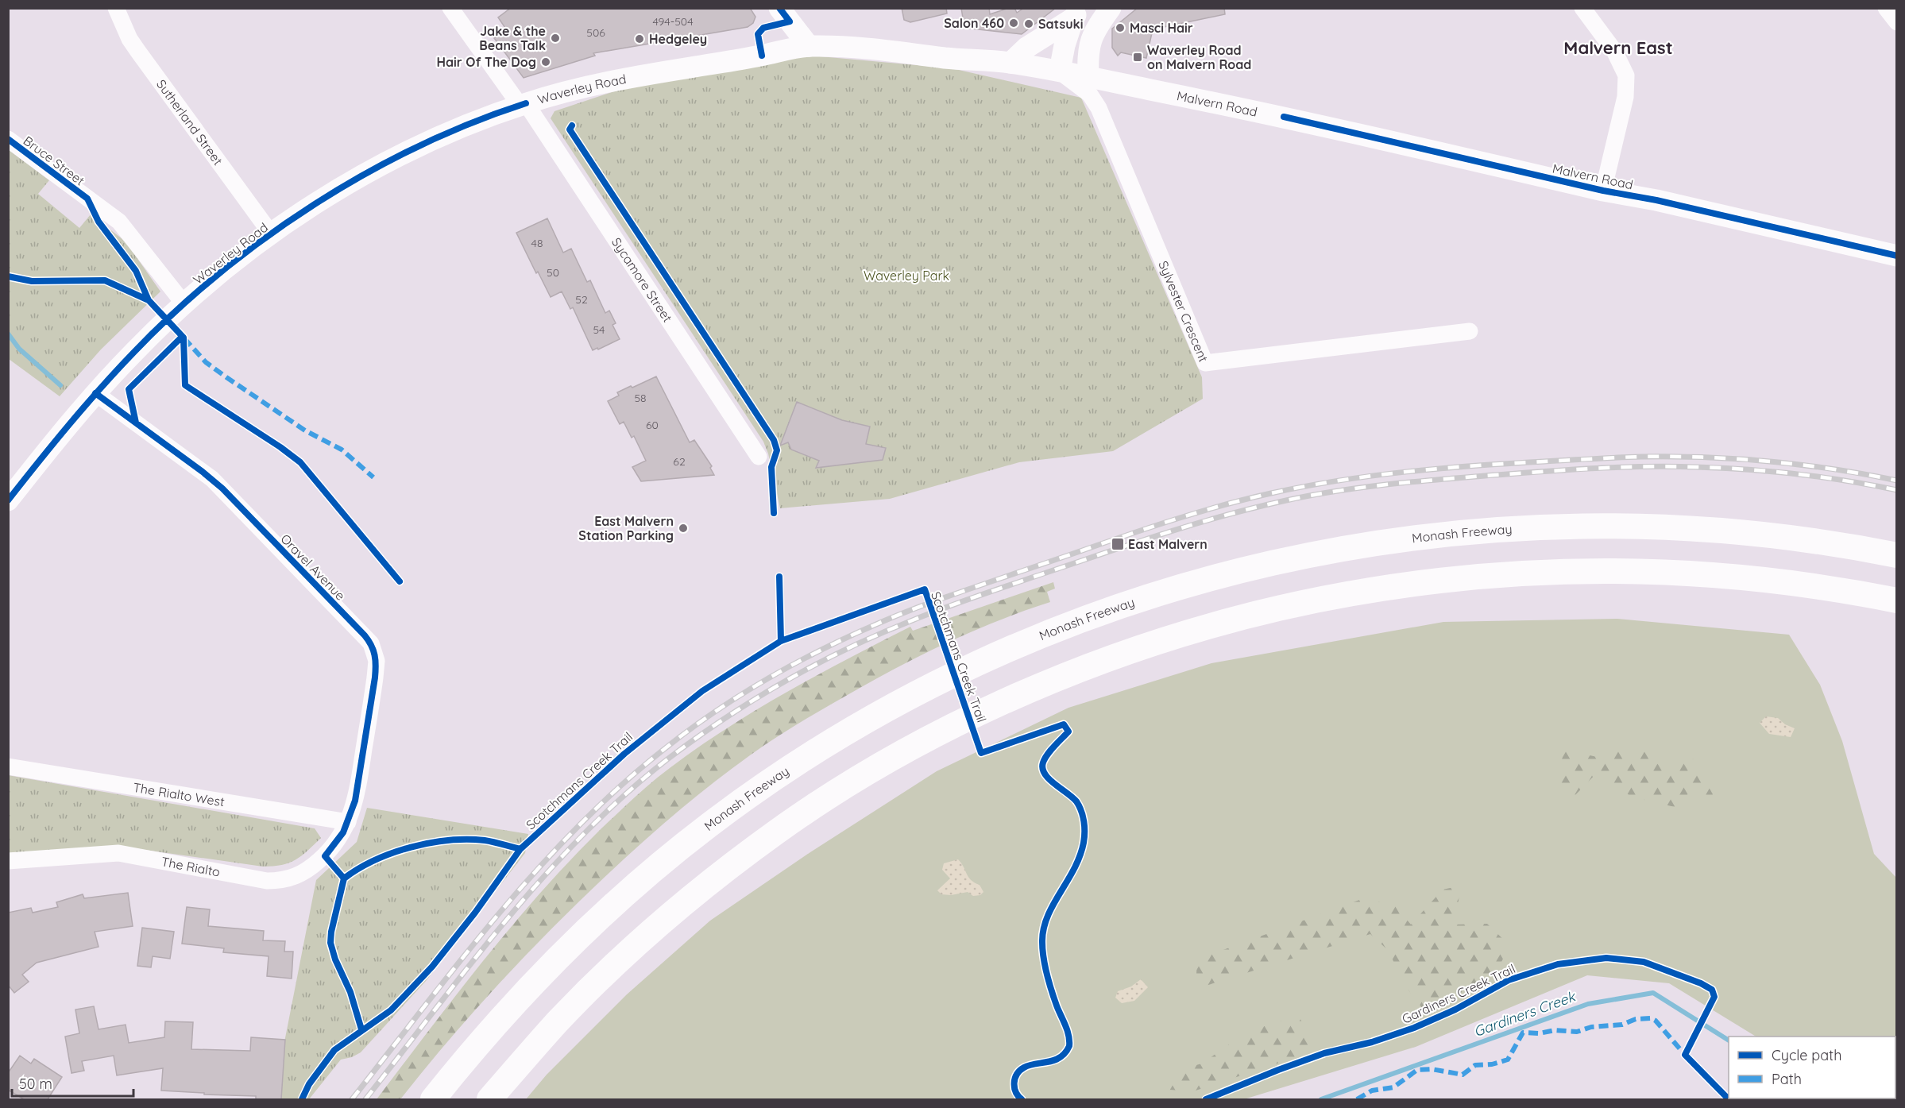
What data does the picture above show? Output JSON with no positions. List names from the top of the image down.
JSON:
{
  "streets": {
    "highway": ["Monash Freeway"],
    "main road": ["Waverley Road", "Malvern Road"],
    "street": [
      "Sutherland Street",
      "Bruce Street",
      "Sycamore Street",
      "Sylvester Crescent",
      "Oravel Avenue",
      "The Rialto West",
      "The Rialto"
    ],
    "cycle path": ["Scotchmans Creek Trail", "Gardiners Creek Trail"]
  },
  "crossings": [
    ["Waverley Road", "Malvern Road"],
    ["Waverley Road", "Sutherland Street"],
    ["Waverley Road", "Bruce Street"],
    ["Waverley Road", "Sycamore Street"],
    ["Waverley Road", "Oravel Avenue"],
    ["Malvern Road", "Sylvester Crescent"],
    ["Oravel Avenue", "The Rialto West"],
    ["Oravel Avenue", "The Rialto"],
    ["The Rialto West", "The Rialto"]
  ],
  "districts": ["Malvern East"],
  "water": ["Gardiners Creek"],
  "parks": ["Waverley Park"],
  "places": {
    "other": [
      "Salon 460",
      "Satsuki",
      "Masci Hair",
      "Jake & the Beans Talk",
      "Hedgeley",
      "Hair Of The Dog",
      "East Malvern Station Parking"
    ],
    "transit": ["Waverley Road on Malvern Road", "East Malvern"]
  },
  "house_numbers": [
    "494-504",
    "506",
    "48",
    "50",
    "52",
    "54",
    "58",
    "60",
    "62"
  ],
  "legend": ["Cycle path", "Path"],
  "scale_bar": "50 m"
}
